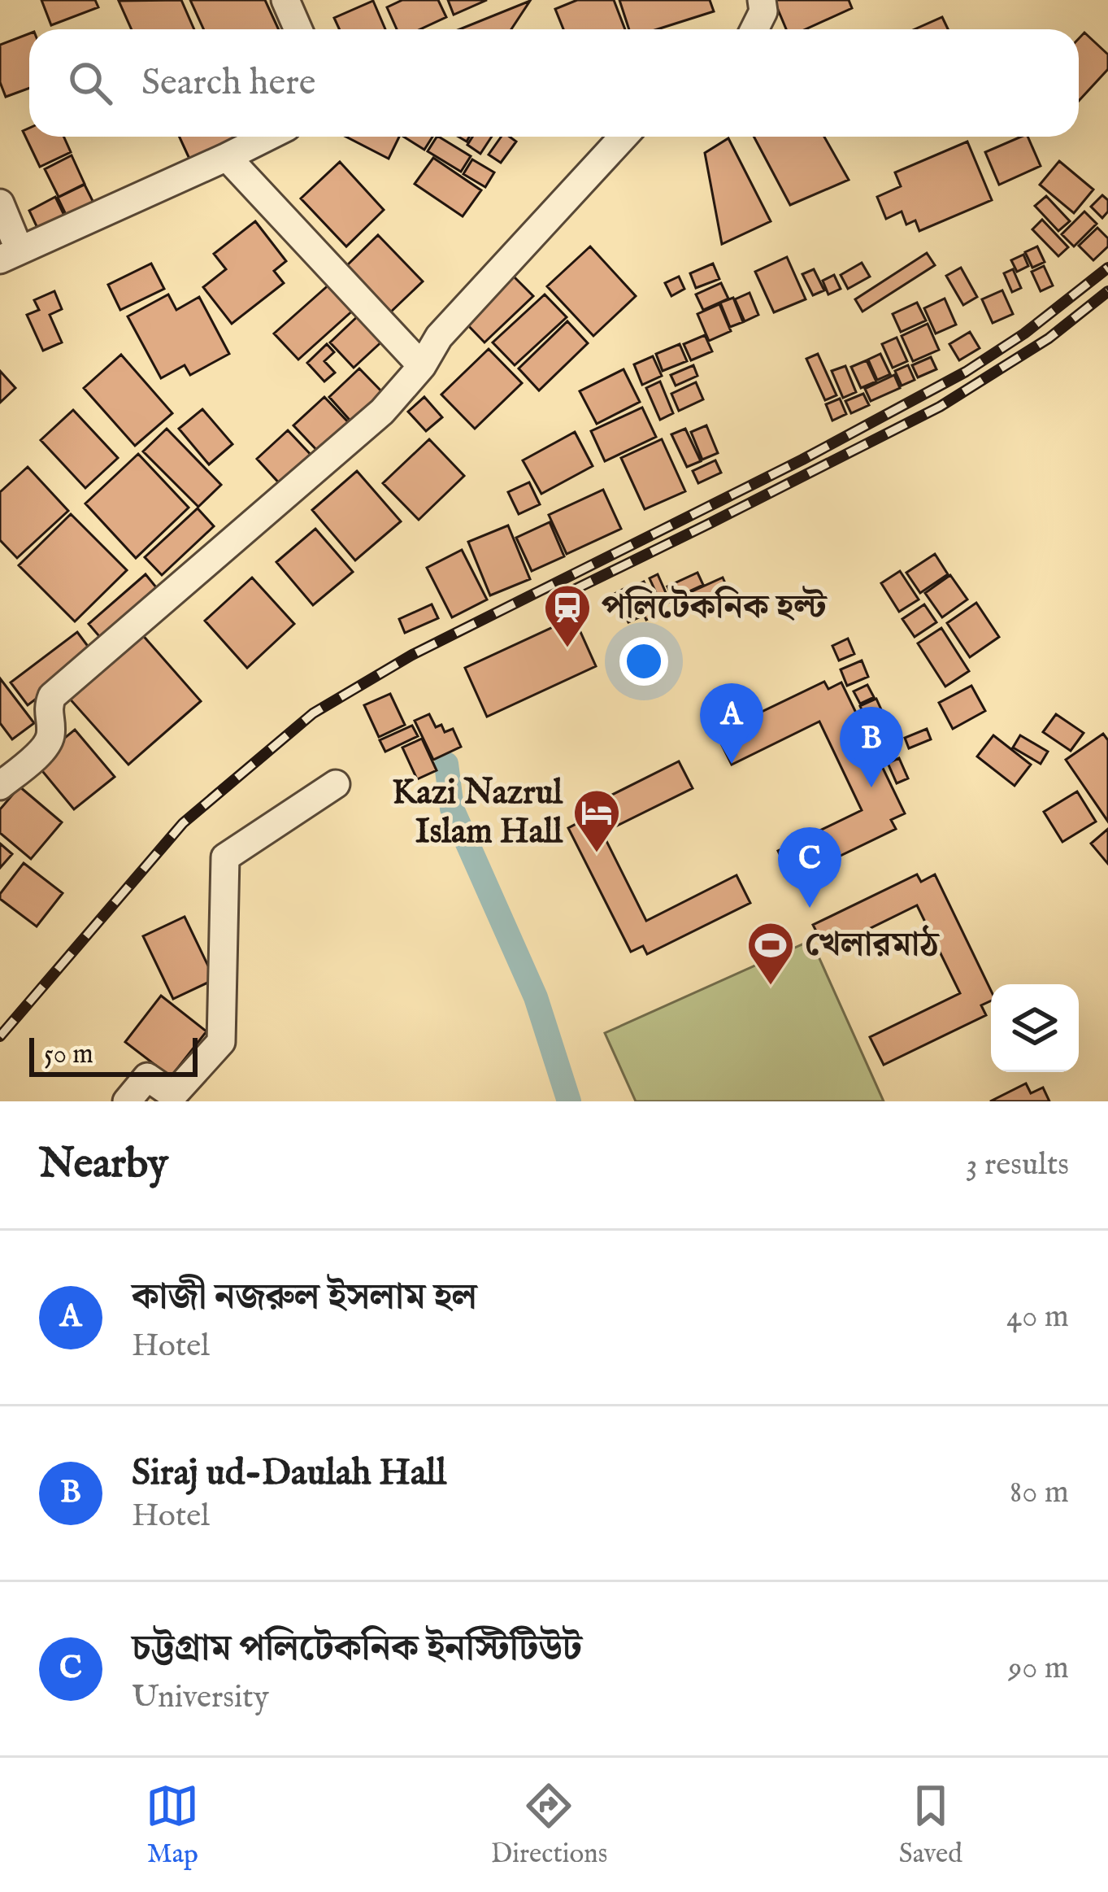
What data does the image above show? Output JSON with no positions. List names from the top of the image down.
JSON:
{
  "places": {
    "station": ["পলিটেকনিক হল্ট"],
    "hotel": ["Kazi Nazrul Islam Hall"],
    "sports": ["খেলারমাঠ"]
  },
  "scale_bar": "50 m",
  "page": {
    "search": "Search here",
    "pins": ["A", "B", "C"],
    "scale": "50 m",
    "heading": ["Nearby", "3 results"],
    "list": [
      {
        "mark": "A",
        "name": "কাজী নজরুল ইসলাম হল",
        "note": "Hotel",
        "value": "40 m"
      },
      {
        "mark": "B",
        "name": "Siraj ud-Daulah Hall",
        "note": "Hotel",
        "value": "80 m"
      },
      {
        "mark": "C",
        "name": "চট্টগ্রাম পলিটেকনিক ইনস্টিটিউট",
        "note": "University",
        "value": "90 m"
      }
    ],
    "nav": ["Map", "Directions", "Saved"]
  }
}
